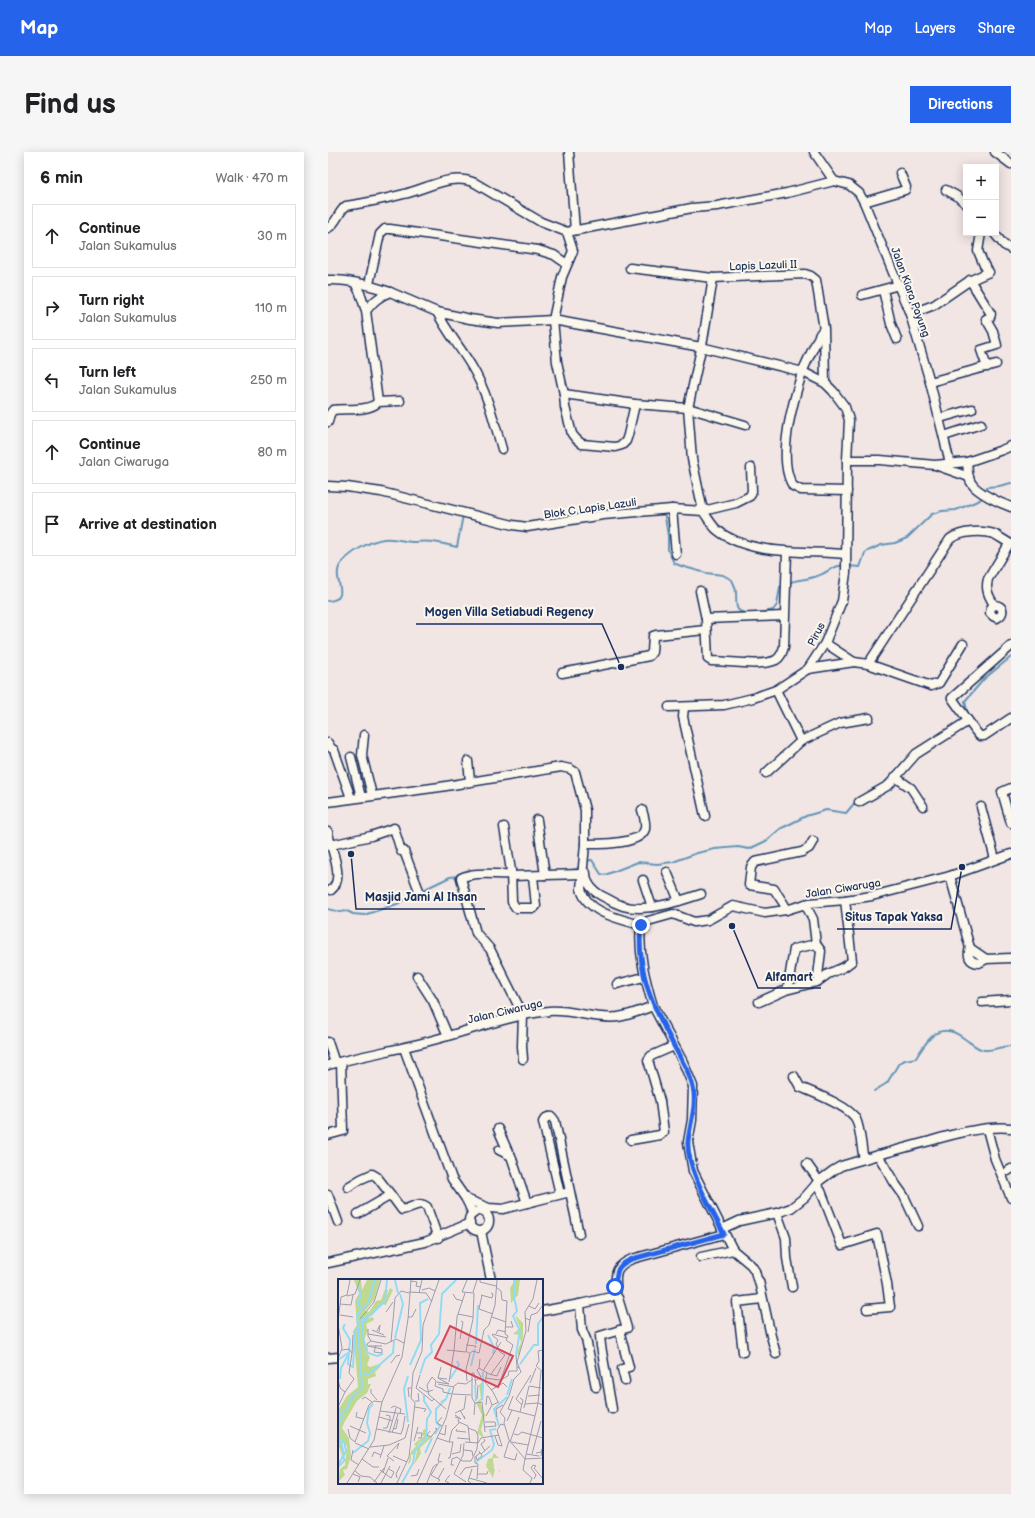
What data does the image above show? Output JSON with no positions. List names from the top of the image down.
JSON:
{
  "streets": {
    "street": [
      "Lapis Lazuli II",
      "Jalan Kiara Payung",
      "Blok C Lapis Lazuli",
      "Pirus",
      "Jalan Ciwaruga"
    ]
  },
  "crossings": [
    ["Lapis Lazuli II", "Pirus"]
  ],
  "places": [
    "Mogen Villa Setiabudi Regency",
    "Masjid Jami Al Ihsan",
    "Situs Tapak Yaksa",
    "Alfamart"
  ],
  "page": {
    "header": "Map",
    "nav": ["Map", "Layers", "Share"],
    "buttons": "Directions",
    "title": "Find us",
    "heading": ["6 min", "Walk · 470 m"],
    "map_buttons": ["+", "−"],
    "list": [
      ["Continue", "Jalan Sukamulus", "30 m"],
      ["Turn right", "Jalan Sukamulus", "110 m"],
      ["Turn left", "Jalan Sukamulus", "250 m"],
      ["Continue", "Jalan Ciwaruga", "80 m"],
      "Arrive at destination"
    ]
  }
}
